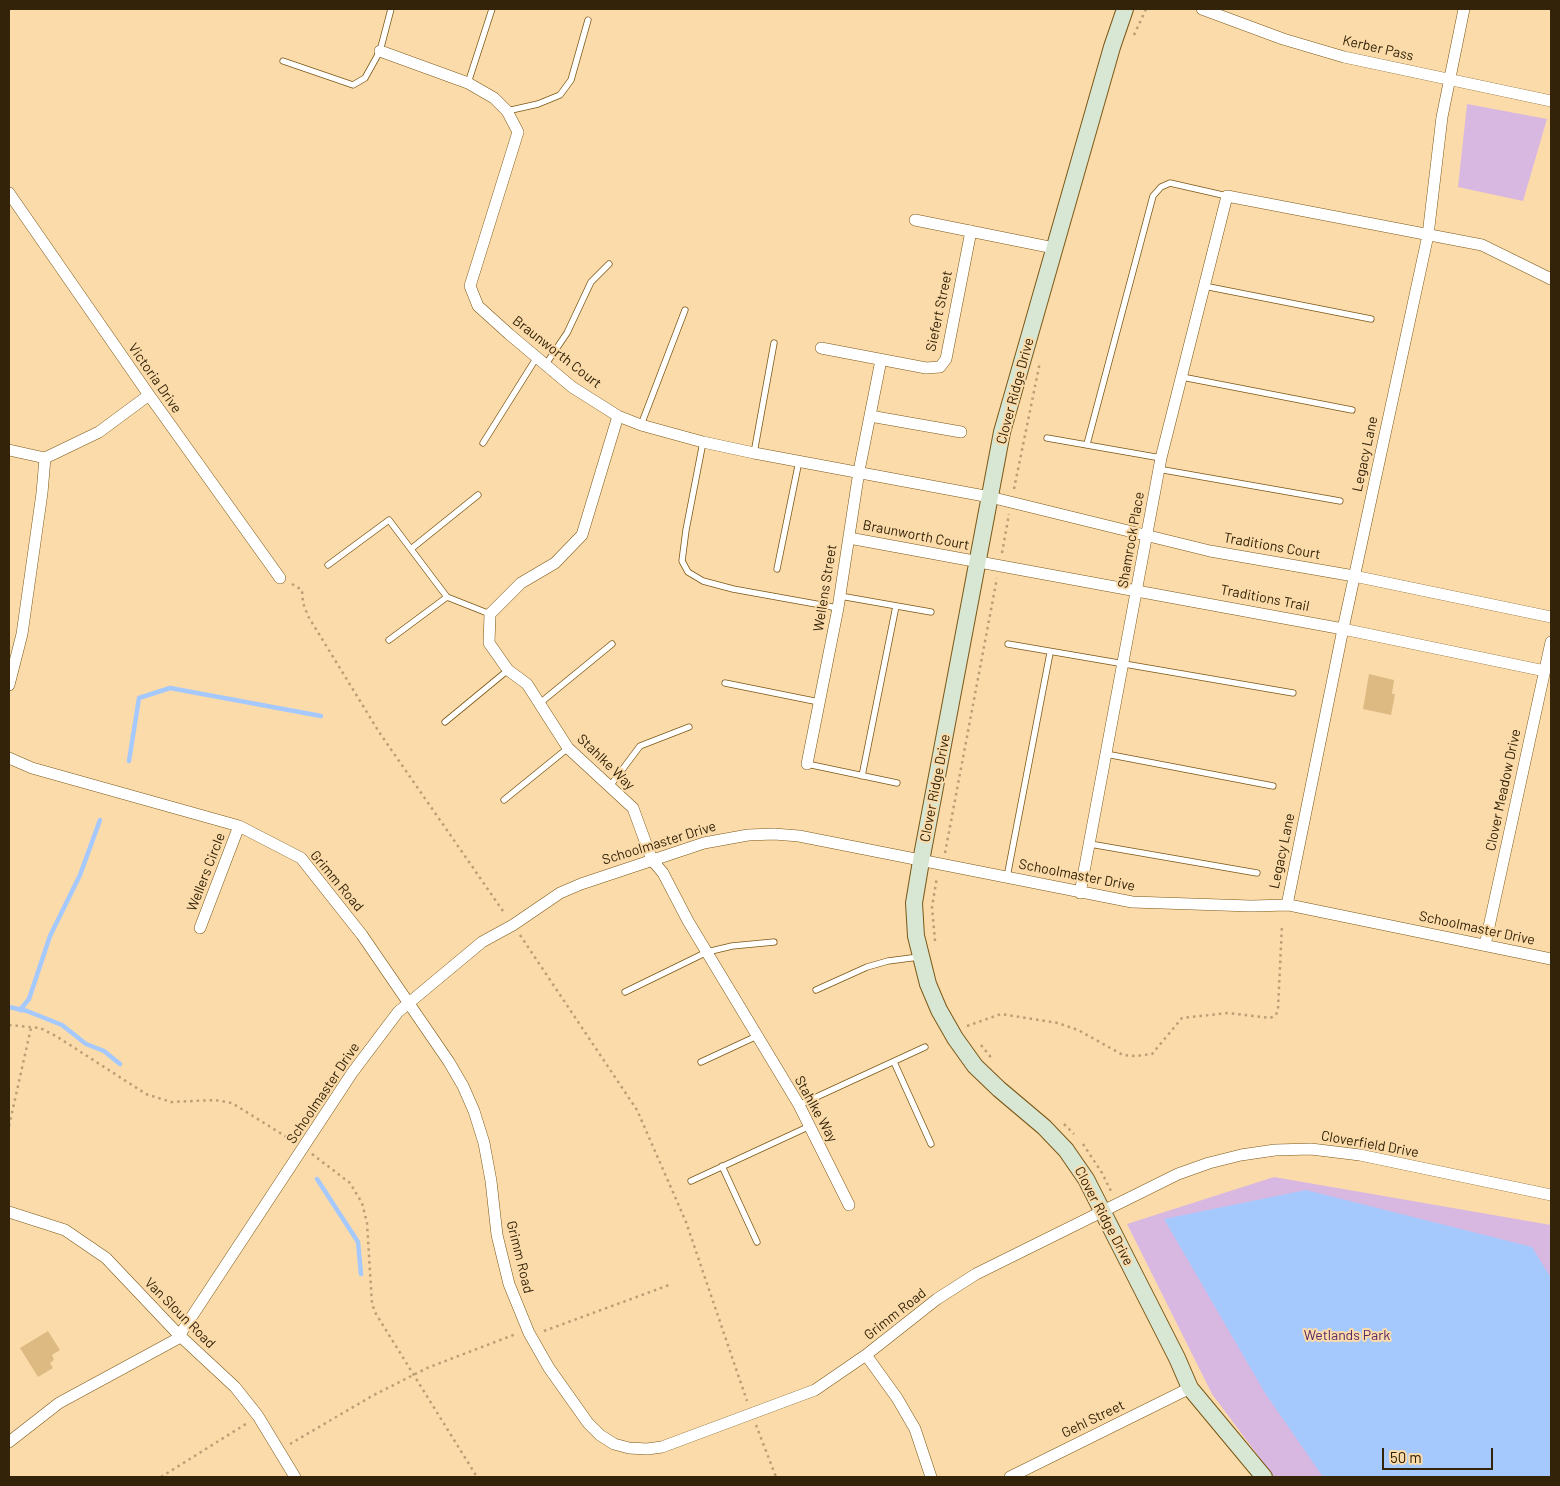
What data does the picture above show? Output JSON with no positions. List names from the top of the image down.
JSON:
{
  "streets": {
    "street": [
      "Kerber Pass",
      "Siefert Street",
      "Braunworth Court",
      "Victoria Drive",
      "Clover Ridge Drive",
      "Legacy Lane",
      "Shamrock Place",
      "Traditions Court",
      "Wellens Street",
      "Traditions Trail",
      "Stahlke Way",
      "Clover Meadow Drive",
      "Schoolmaster Drive",
      "Wellers Circle",
      "Grimm Road",
      "Cloverfield Drive",
      "Van Sloun Road",
      "Gehl Street"
    ]
  },
  "crossings": [
    ["Kerber Pass", "Legacy Lane"],
    ["Braunworth Court", "Clover Ridge Drive"],
    ["Braunworth Court", "Traditions Court"],
    ["Braunworth Court", "Wellens Street"],
    ["Braunworth Court", "Traditions Trail"],
    ["Clover Ridge Drive", "Traditions Court"],
    ["Clover Ridge Drive", "Traditions Trail"],
    ["Clover Ridge Drive", "Schoolmaster Drive"],
    ["Clover Ridge Drive", "Grimm Road"],
    ["Clover Ridge Drive", "Cloverfield Drive"],
    ["Clover Ridge Drive", "Gehl Street"],
    ["Legacy Lane", "Traditions Court"],
    ["Legacy Lane", "Traditions Trail"],
    ["Legacy Lane", "Schoolmaster Drive"],
    ["Shamrock Place", "Traditions Court"],
    ["Shamrock Place", "Traditions Trail"],
    ["Shamrock Place", "Schoolmaster Drive"],
    ["Traditions Trail", "Clover Meadow Drive"],
    ["Stahlke Way", "Schoolmaster Drive"],
    ["Clover Meadow Drive", "Schoolmaster Drive"],
    ["Schoolmaster Drive", "Grimm Road"],
    ["Schoolmaster Drive", "Van Sloun Road"],
    ["Wellers Circle", "Grimm Road"],
    ["Grimm Road", "Cloverfield Drive"]
  ],
  "parks": ["Wetlands Park"],
  "scale_bar": "50 m"
}
